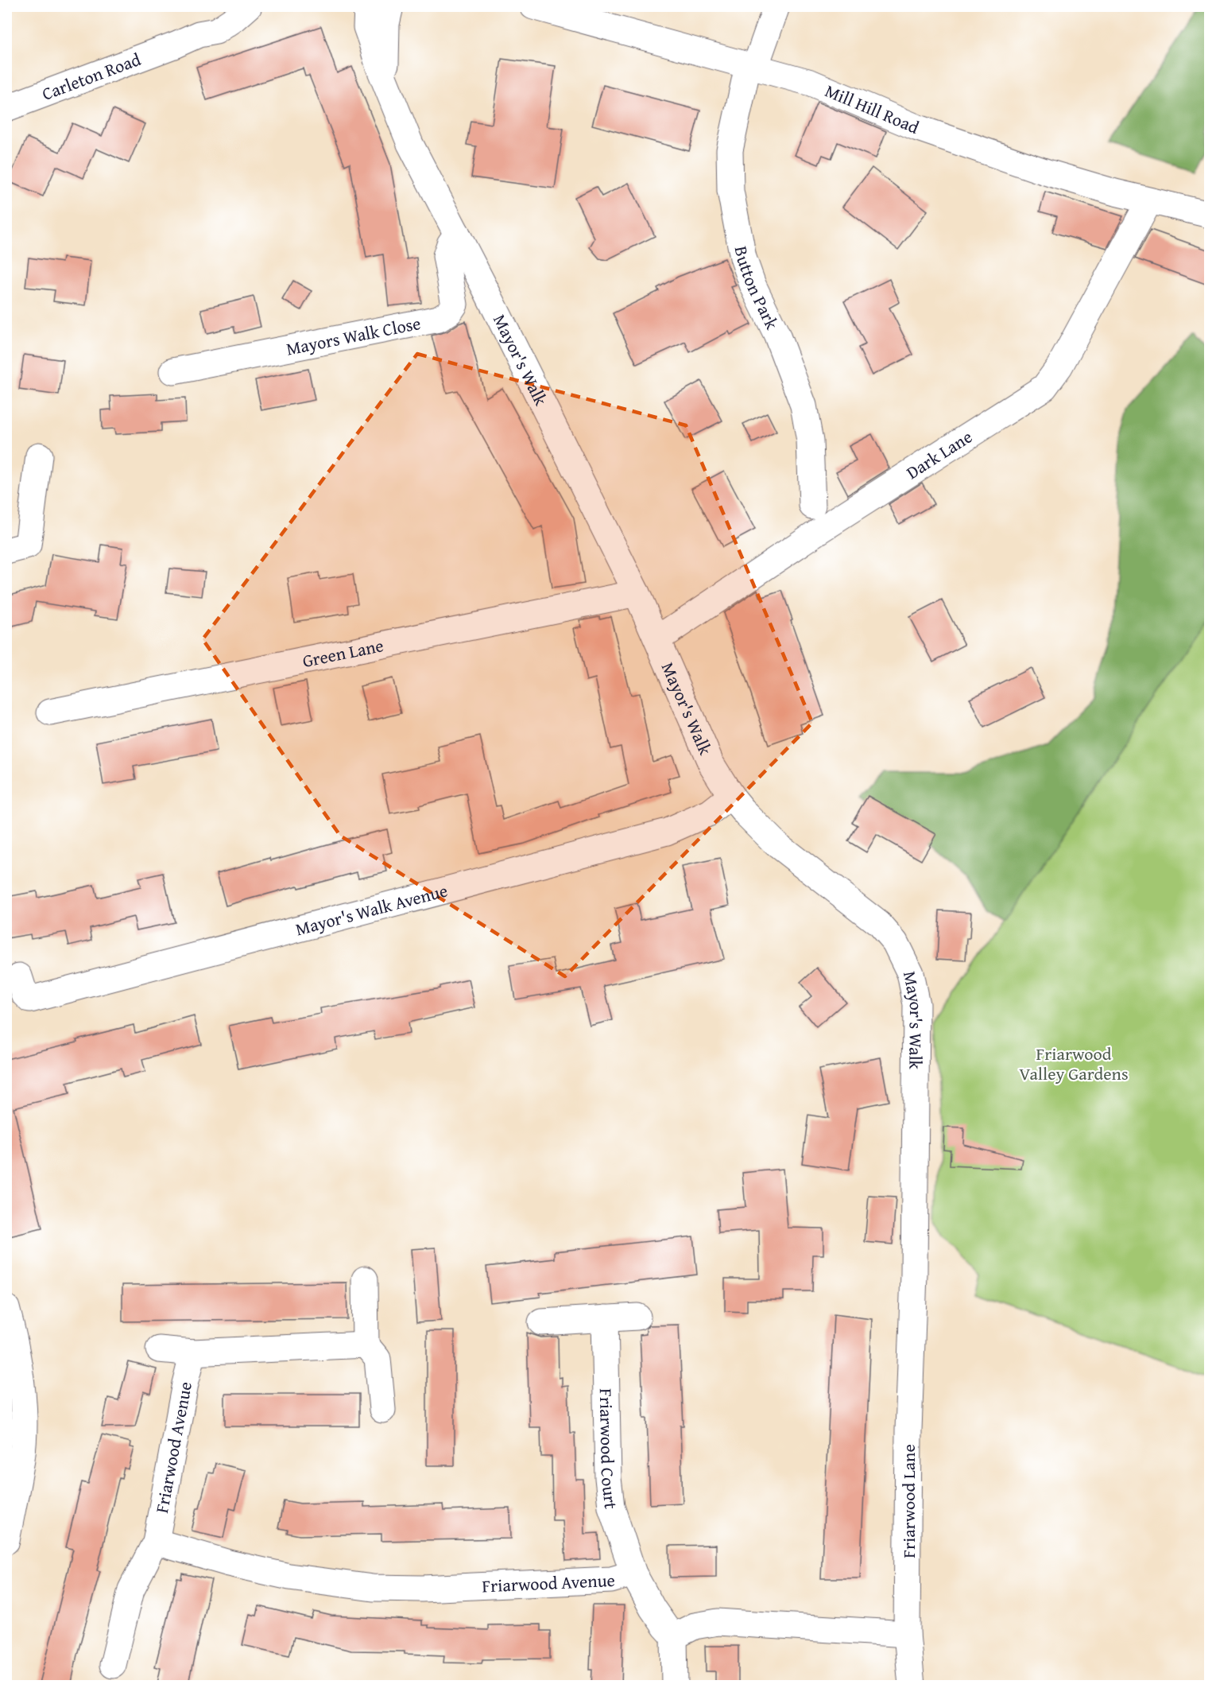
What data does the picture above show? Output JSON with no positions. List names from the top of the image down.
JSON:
{
  "streets": {
    "main road": [
      "Carleton Road",
      "Mill Hill Road",
      "Button Park",
      "Mayors Walk Close",
      "Mayor's Walk",
      "Dark Lane",
      "Green Lane",
      "Mayor's Walk Avenue",
      "Friarwood Avenue",
      "Friarwood Court",
      "Friarwood Lane"
    ]
  },
  "crossings": [
    ["Mill Hill Road", "Button Park"],
    ["Mill Hill Road", "Dark Lane"],
    ["Mayors Walk Close", "Mayor's Walk"],
    ["Mayor's Walk", "Dark Lane"],
    ["Mayor's Walk", "Green Lane"],
    ["Mayor's Walk", "Mayor's Walk Avenue"],
    ["Mayor's Walk", "Friarwood Lane"],
    ["Friarwood Avenue", "Friarwood Court"]
  ],
  "parks": ["Friarwood Valley Gardens"]
}
